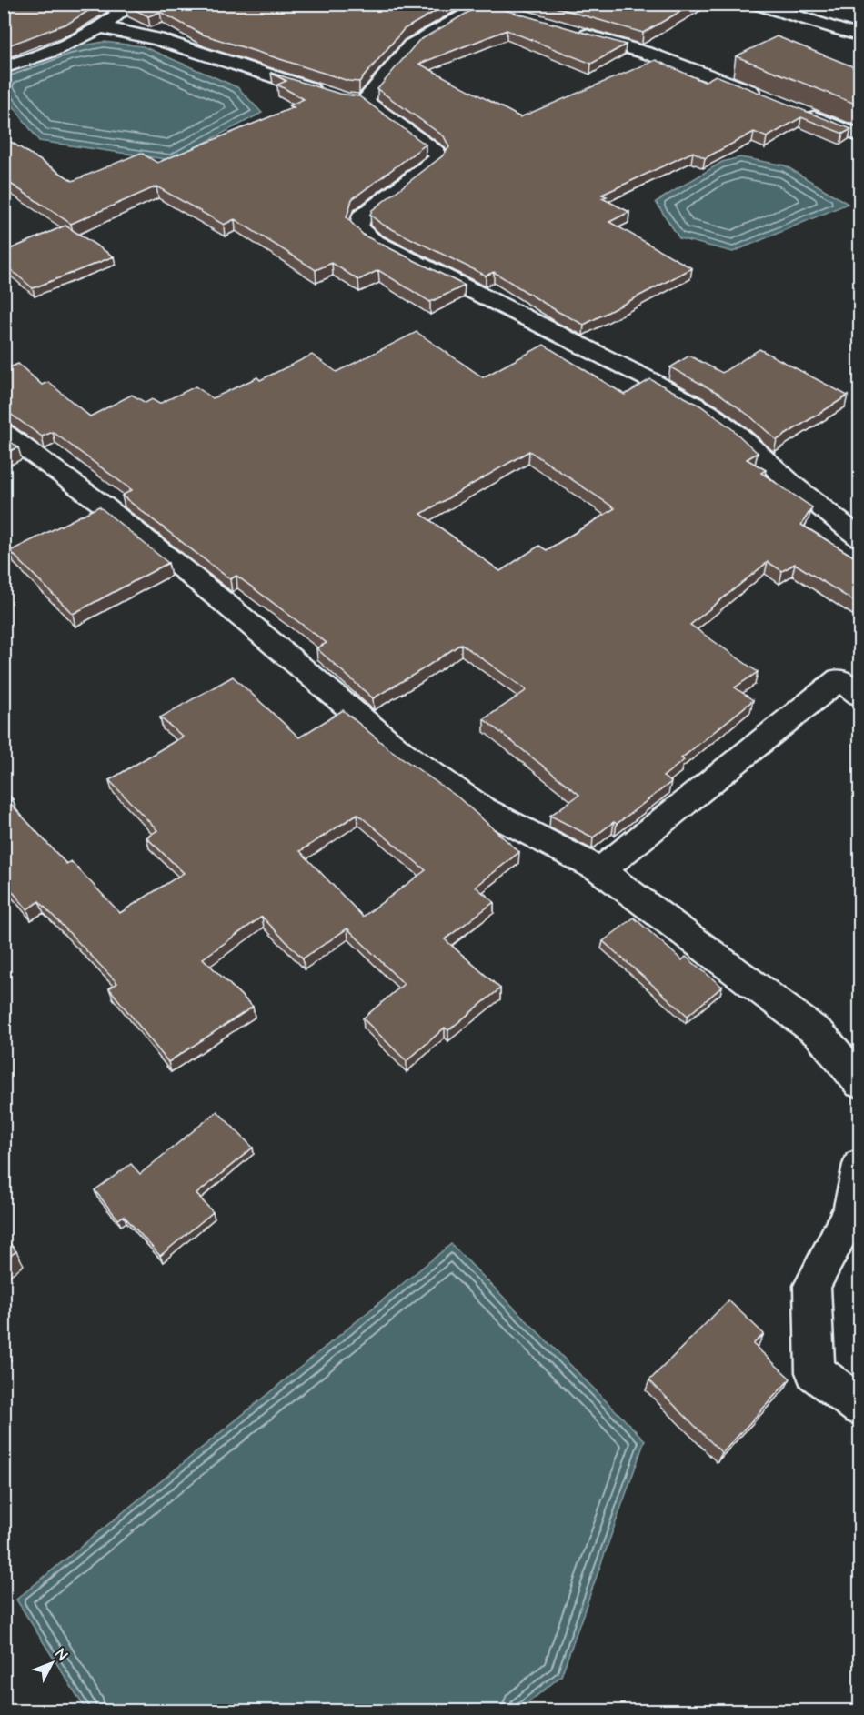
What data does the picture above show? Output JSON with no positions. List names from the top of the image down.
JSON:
{
  "north": "top right"
}
